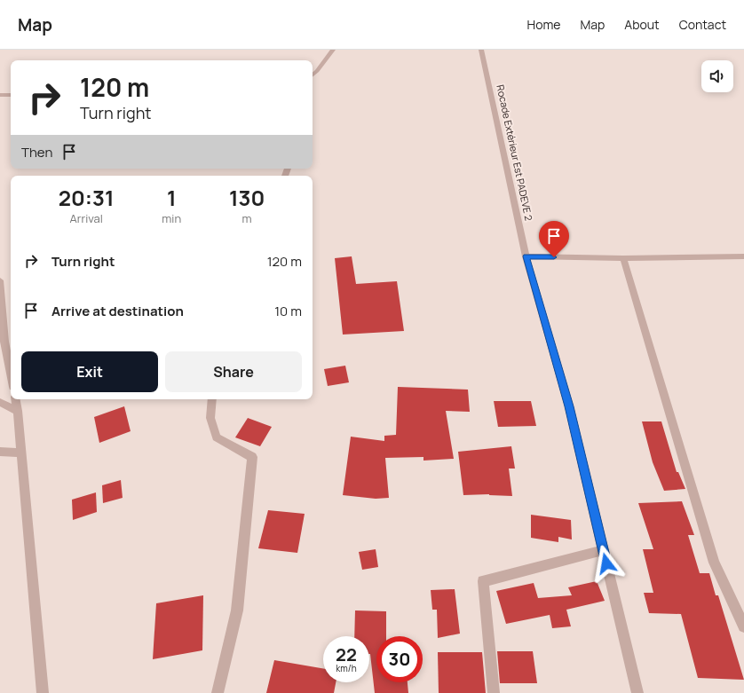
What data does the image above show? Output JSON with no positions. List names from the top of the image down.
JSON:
{
  "streets": {
    "street": ["Rocade Extérieur Est PADEVE 2"]
  },
  "page": {
    "header": "Map",
    "nav": [
      "Home",
      "Map",
      "About",
      "Contact"
    ],
    "turn": ["120 m", "Turn right"],
    "then": "Then",
    "eta": [
      "20:31",
      "Arrival",
      "1",
      "min",
      "130",
      "m"
    ],
    "list": [
      {
        "name": "Turn right",
        "value": "120 m"
      },
      {
        "name": "Arrive at destination",
        "value": "10 m"
      }
    ],
    "buttons": ["Exit", "Share"],
    "speed": "22 km/h",
    "limit": "30"
  }
}
